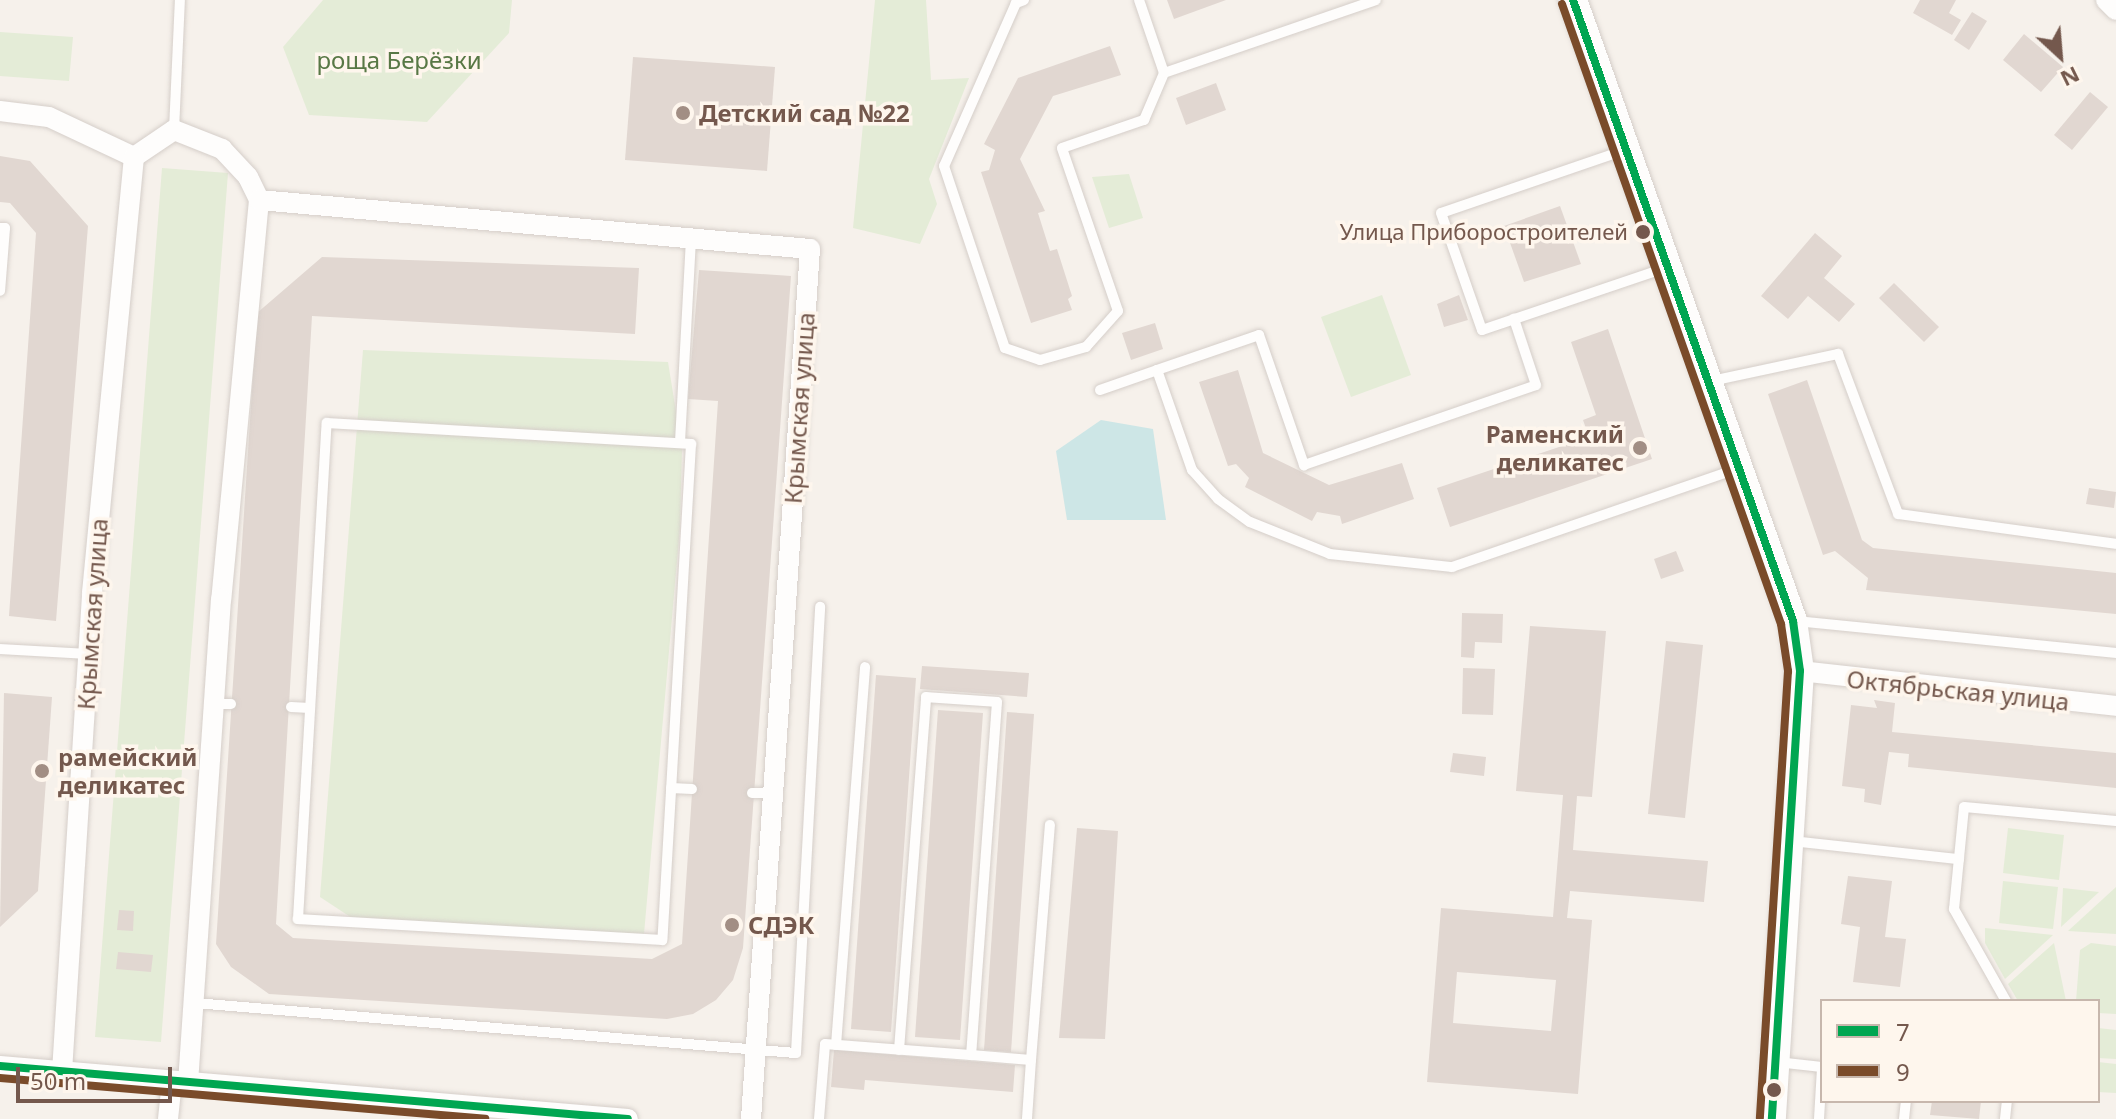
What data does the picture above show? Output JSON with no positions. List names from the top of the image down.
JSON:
{
  "streets": {
    "street": ["Крымская улица", "Октябрьская улица"]
  },
  "parks": ["роща Берёзки"],
  "places": [
    "Детский сад №22",
    "Улица Приборостроителей",
    "Раменский деликатес",
    "рамейский деликатес",
    "СДЭК"
  ],
  "lines": ["transit line 7", "transit line 9"],
  "legend": ["7", "9"],
  "scale_bar": "50 m",
  "north": "bottom right"
}
